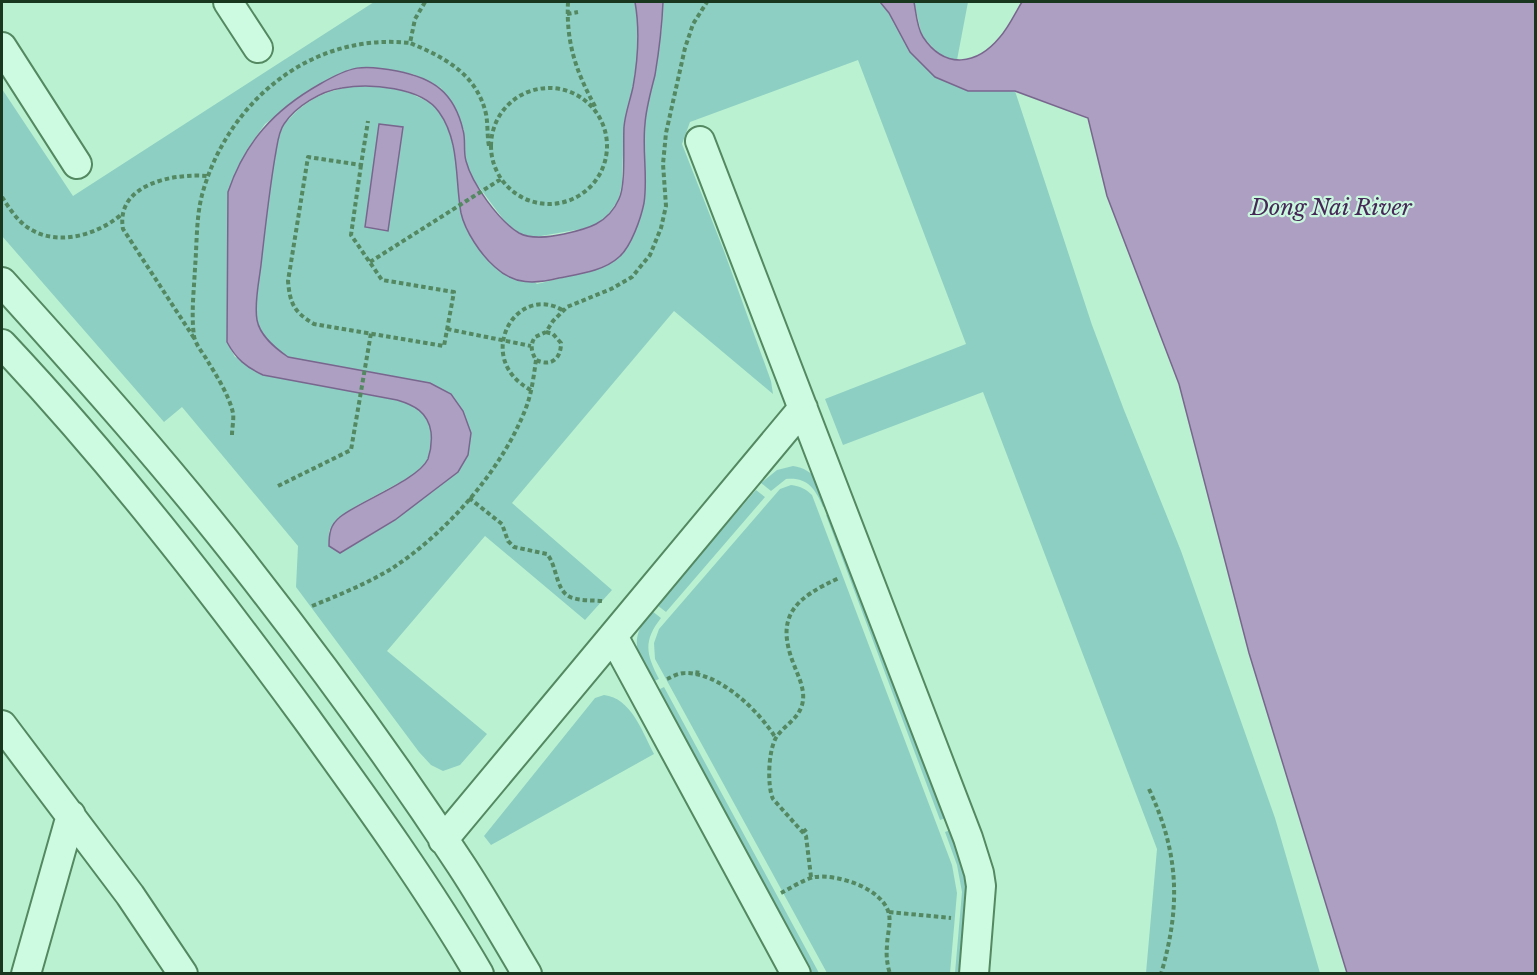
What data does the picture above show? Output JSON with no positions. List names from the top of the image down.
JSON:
{
  "water": ["Dong Nai River"]
}
